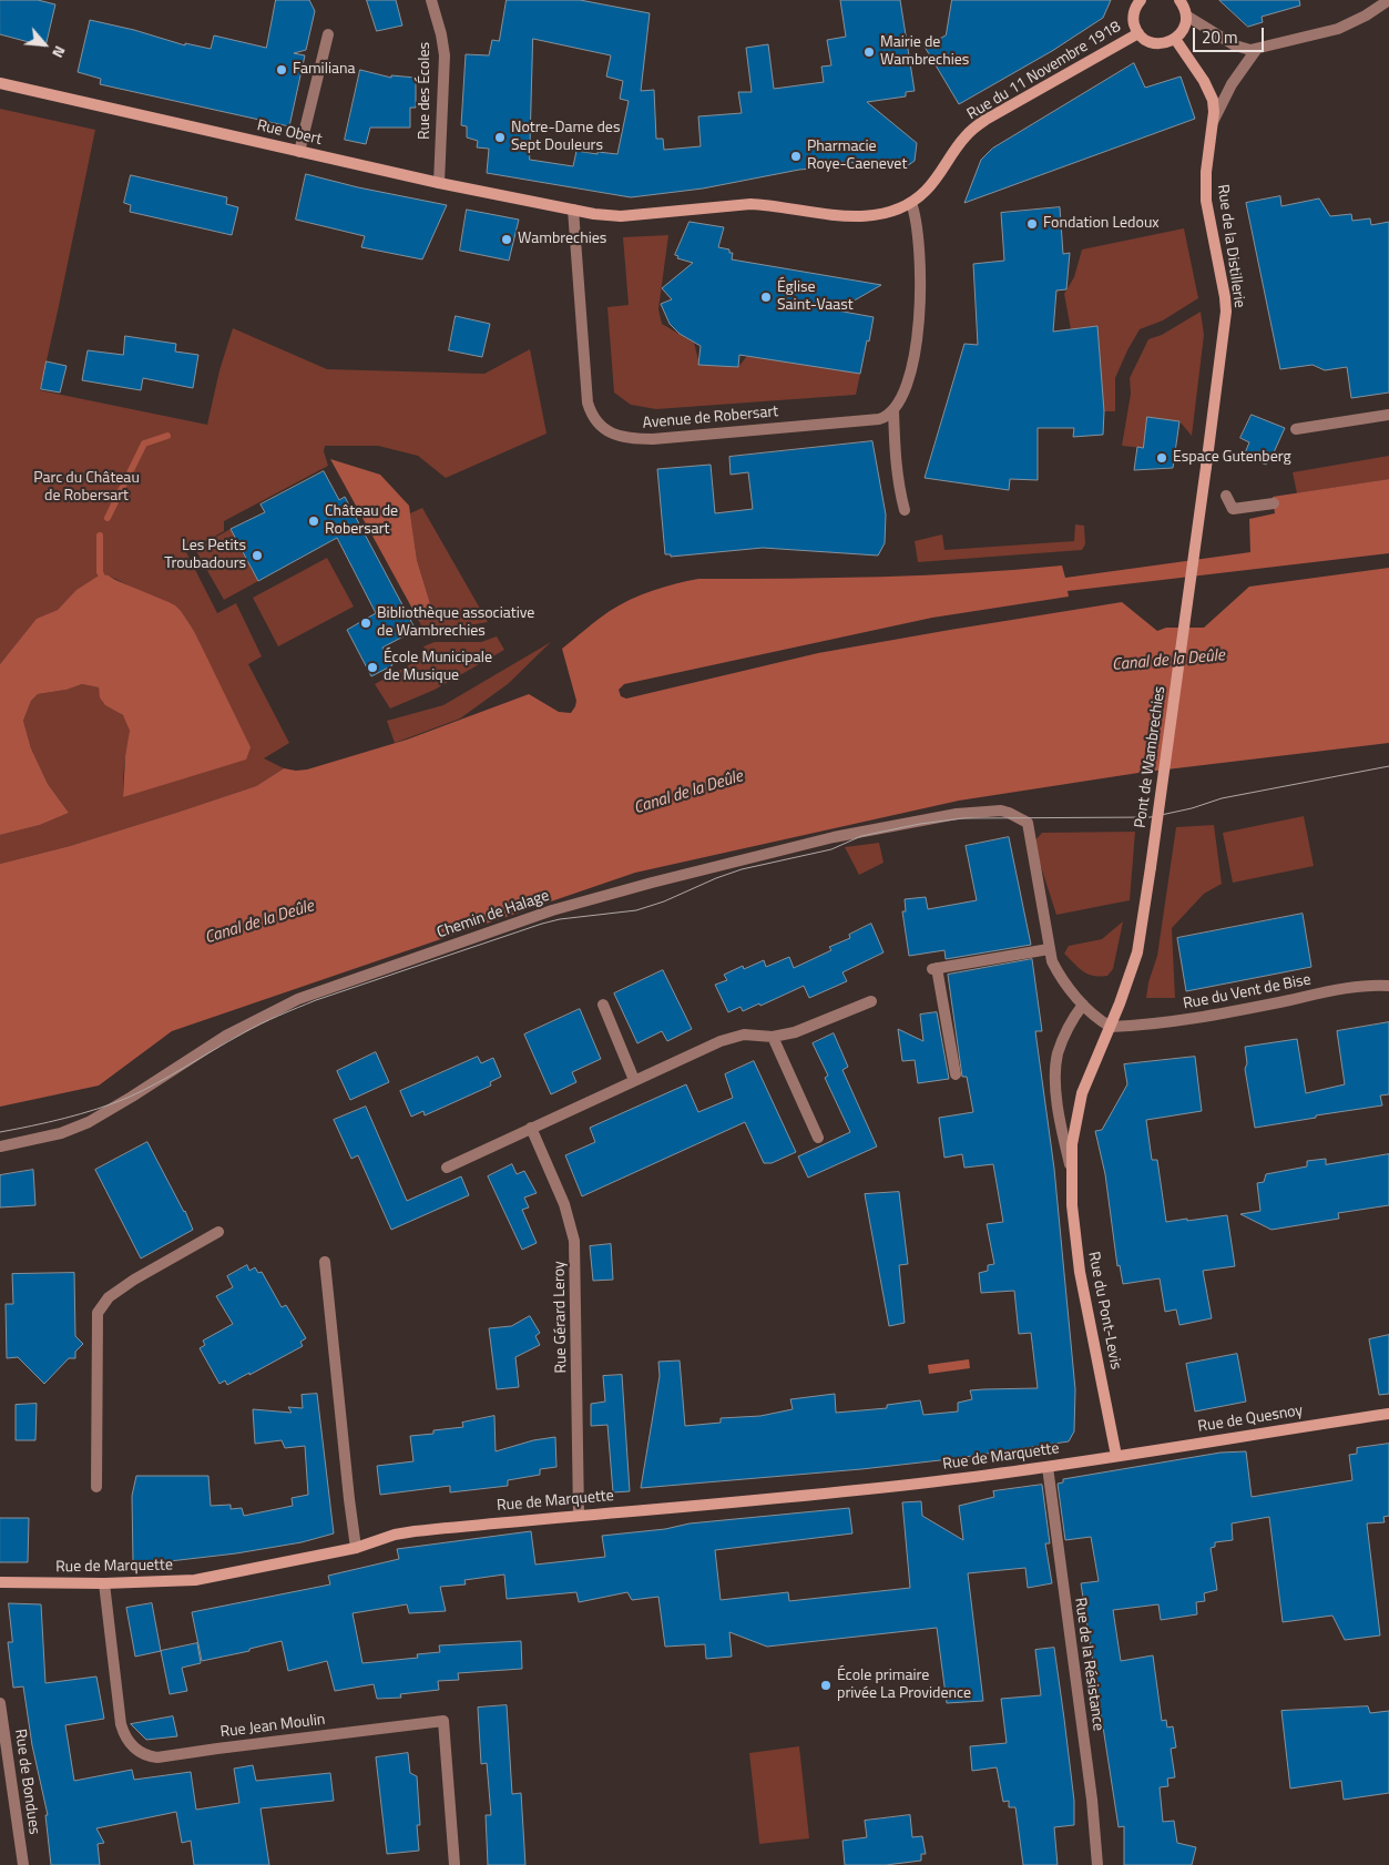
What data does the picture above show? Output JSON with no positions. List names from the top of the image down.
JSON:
{
  "streets": {
    "street": [
      "Rue du 11 Novembre 1918",
      "Rue des Écoles",
      "Rue Obert",
      "Rue de la Distillerie",
      "Avenue de Robersart",
      "Pont de Wambrechies",
      "Chemin de Halage",
      "Rue du Vent de Bise",
      "Rue du Pont-Levis",
      "Rue Gérard Leroy",
      "Rue de Quesnoy",
      "Rue de Marquette",
      "Rue de la Résistance",
      "Rue Jean Moulin",
      "Rue de Bondues"
    ]
  },
  "crossings": [
    ["Rue du 11 Novembre 1918", "Rue Obert"],
    ["Rue des Écoles", "Rue Obert"],
    ["Rue Obert", "Avenue de Robersart"],
    ["Rue de la Distillerie", "Pont de Wambrechies"],
    ["Pont de Wambrechies", "Rue du Pont-Levis"],
    ["Rue du Vent de Bise", "Rue du Pont-Levis"],
    ["Rue du Pont-Levis", "Rue de Quesnoy"],
    ["Rue du Pont-Levis", "Rue de Marquette"],
    ["Rue Gérard Leroy", "Rue de Marquette"],
    ["Rue de Quesnoy", "Rue de Marquette"],
    ["Rue de Marquette", "Rue de la Résistance"],
    ["Rue de Marquette", "Rue Jean Moulin"]
  ],
  "water": ["Canal de la Deûle"],
  "parks": ["Parc du Château de Robersart"],
  "places": [
    "Mairie de Wambrechies",
    "Familiana",
    "Notre-Dame des Sept Douleurs",
    "Pharmacie Roye-Caenevet",
    "Fondation Ledoux",
    "Wambrechies",
    "Église Saint-Vaast",
    "Espace Gutenberg",
    "Château de Robersart",
    "Les Petits Troubadours",
    "Bibliothèque associative de Wambrechies",
    "École Municipale de Musique",
    "École primaire privée La Providence"
  ],
  "scale_bar": "20 m",
  "north": "bottom right"
}
